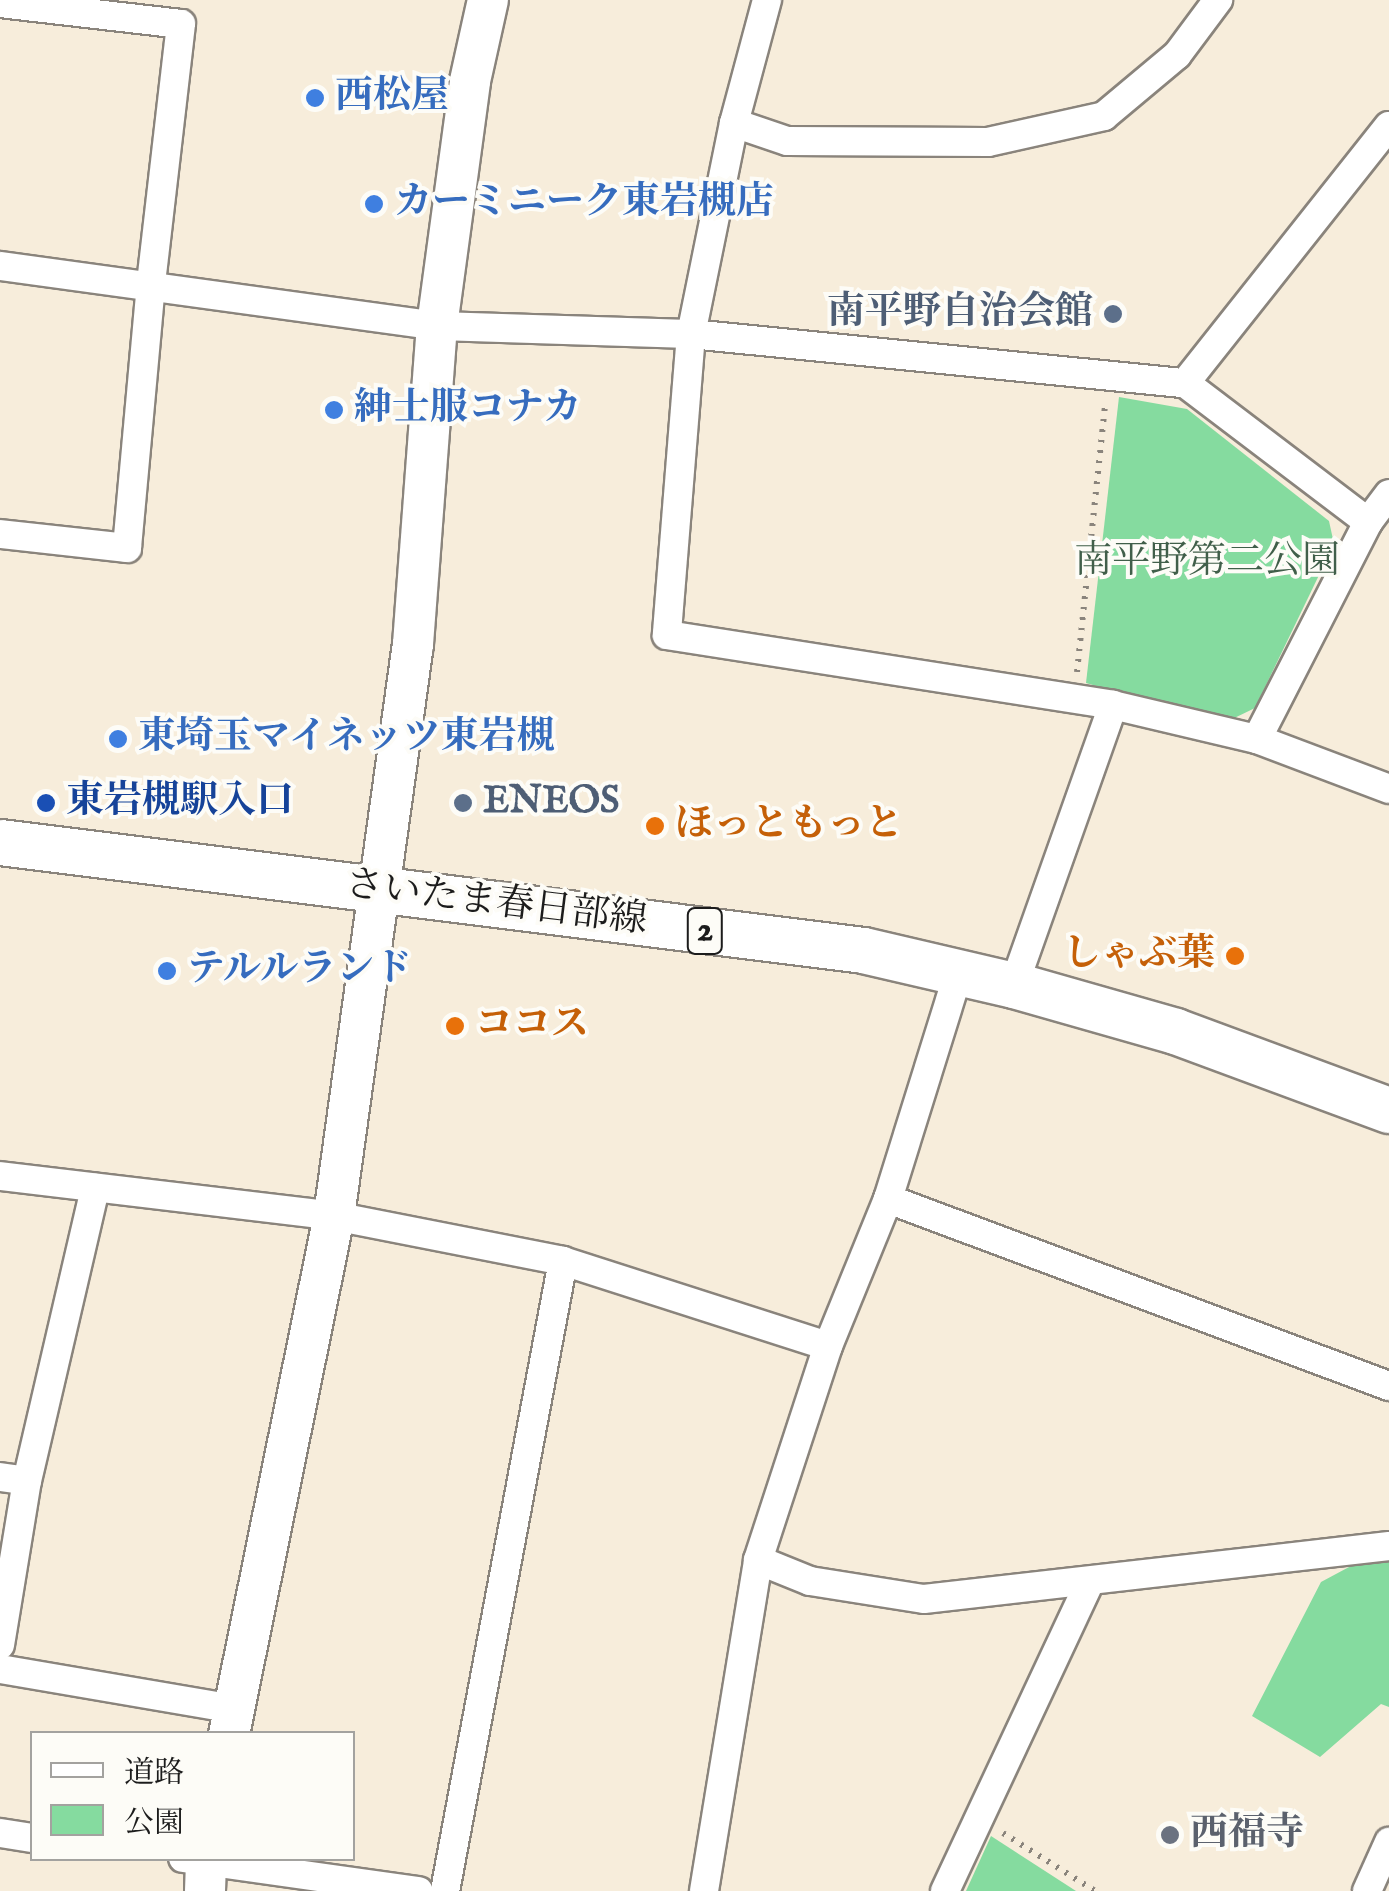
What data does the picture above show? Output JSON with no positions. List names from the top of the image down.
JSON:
{
  "streets": {
    "main road": ["さいたま春日部線", "2"]
  },
  "parks": ["南平野第二公園"],
  "places": [
    "西松屋",
    "カーミニーク東岩槻店",
    "南平野自治会館",
    "紳士服コナカ",
    "東埼玉マイネッツ東岩槻",
    "東岩槻駅入口",
    "ENEOS",
    "ほっともっと",
    "しゃぶ葉",
    "テルルランド",
    "ココス",
    "西福寺"
  ],
  "legend": ["道路", "公園"]
}
